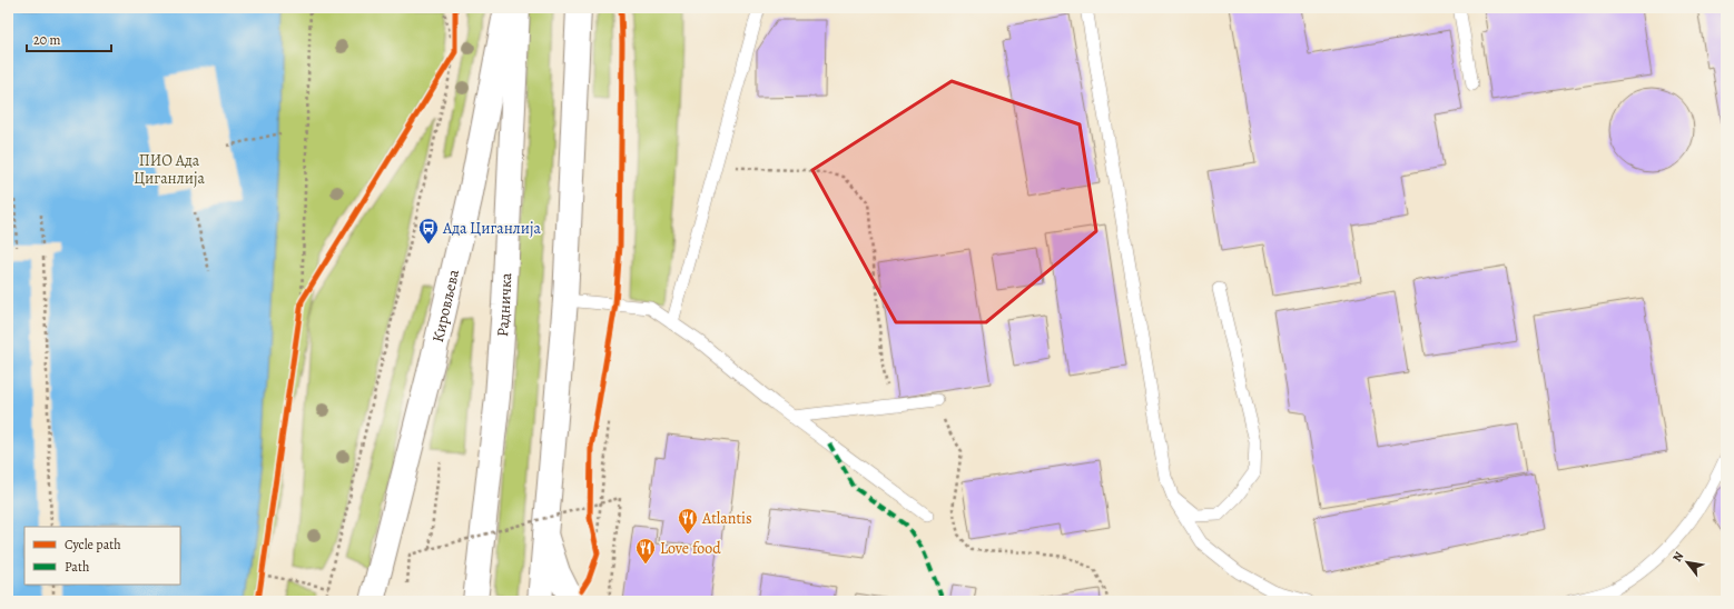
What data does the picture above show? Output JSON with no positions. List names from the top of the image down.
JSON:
{
  "streets": {
    "main road": ["Радничка", "Кировљева"]
  },
  "parks": ["ПИО Ада Циганлија"],
  "places": {
    "bus stop": ["Ада Циганлија"],
    "restaurant": ["Atlantis", "Love food"]
  },
  "legend": ["Cycle path", "Path"],
  "scale_bar": "20 m",
  "north": "top left"
}
